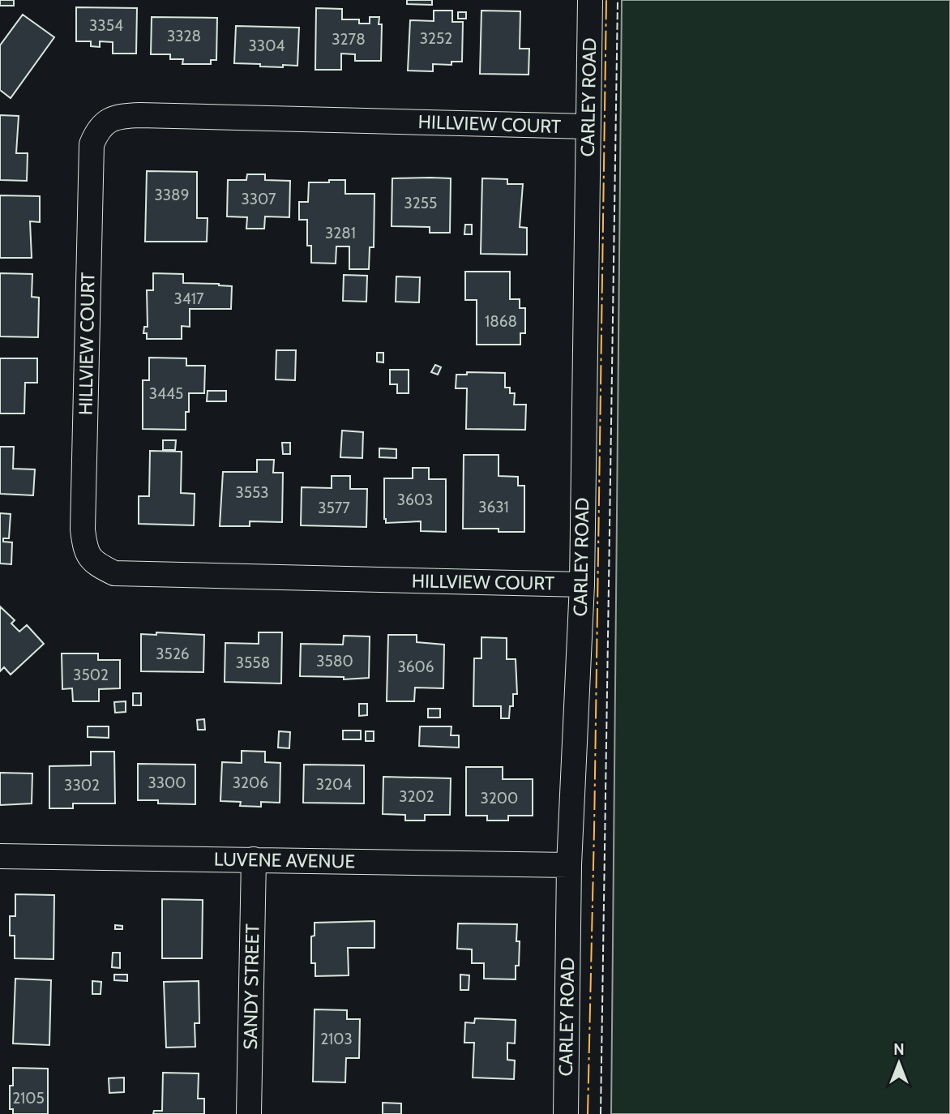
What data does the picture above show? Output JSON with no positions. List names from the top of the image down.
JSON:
{
  "streets": {
    "street": [
      "CARLEY ROAD",
      "HILLVIEW COURT",
      "LUVENE AVENUE",
      "SANDY STREET"
    ]
  },
  "crossings": [
    ["CARLEY ROAD", "HILLVIEW COURT"],
    ["CARLEY ROAD", "LUVENE AVENUE"],
    ["LUVENE AVENUE", "SANDY STREET"]
  ],
  "house_numbers": [
    "3354",
    "3328",
    "3252",
    "3278",
    "3304",
    "3389",
    "3307",
    "3255",
    "3281",
    "3417",
    "1868",
    "3445",
    "3553",
    "3603",
    "3631",
    "3577",
    "3526",
    "3580",
    "3558",
    "3606",
    "3502",
    "3300",
    "3206",
    "3204",
    "3302",
    "3202",
    "3200",
    "2103",
    "2105"
  ],
  "north": "top"
}
